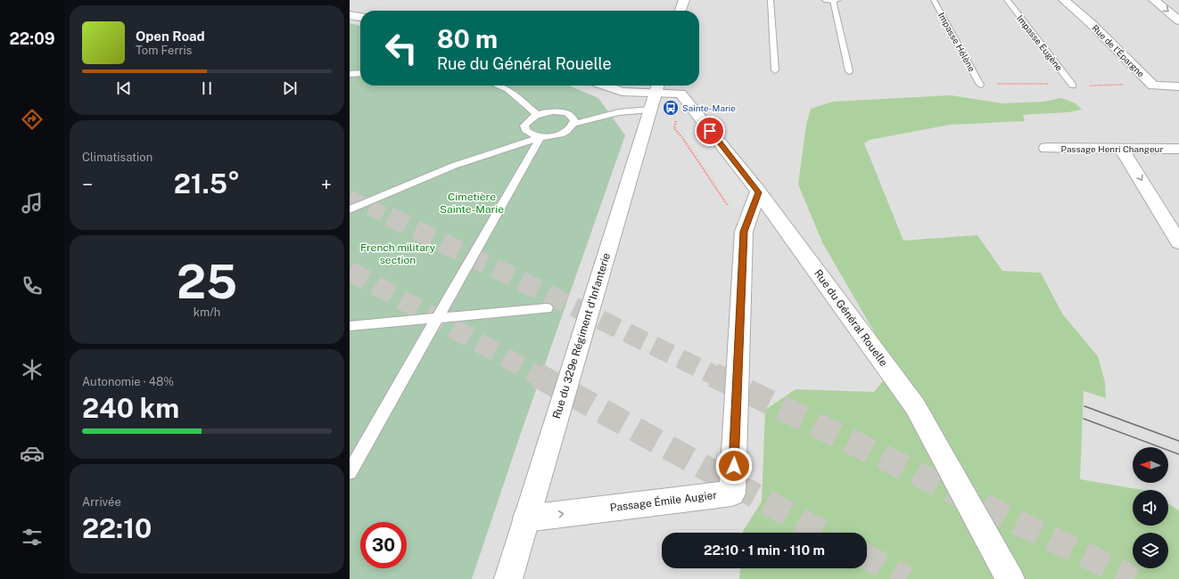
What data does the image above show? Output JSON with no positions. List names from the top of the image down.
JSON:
{
  "streets": {
    "street": [
      "Rue de l'Épargne",
      "Passage Henri Changeur",
      "Rue du Général Rouelle",
      "Rue du 329e Régiment d'Infanterie",
      "Passage Émile Augier"
    ],
    "lane": ["Impasse Hélène", "Impasse Eugène"]
  },
  "crossings": [
    ["Rue du Général Rouelle", "Rue du 329e Régiment d'Infanterie"],
    ["Rue du Général Rouelle", "Passage Émile Augier"],
    ["Rue du 329e Régiment d'Infanterie", "Passage Émile Augier"]
  ],
  "parks": ["Cimetière Sainte-Marie", "French military section"],
  "places": {
    "bus stop": ["Sainte-Marie"]
  },
  "north": "left",
  "page": {
    "tabs": "22:09",
    "turn": ["80 m", "Rue du Général Rouelle"],
    "song": ["Open Road", "Tom Ferris"],
    "tile": [
      "Climatisation",
      ["25", "km/h"],
      ["Autonomie · 48%", "240 km"],
      ["Arrivée", "22:10"]
    ],
    "heat": ["−", "21.5°", "+"],
    "limit": "30",
    "trip": "22:10 · 1 min · 110 m"
  }
}
